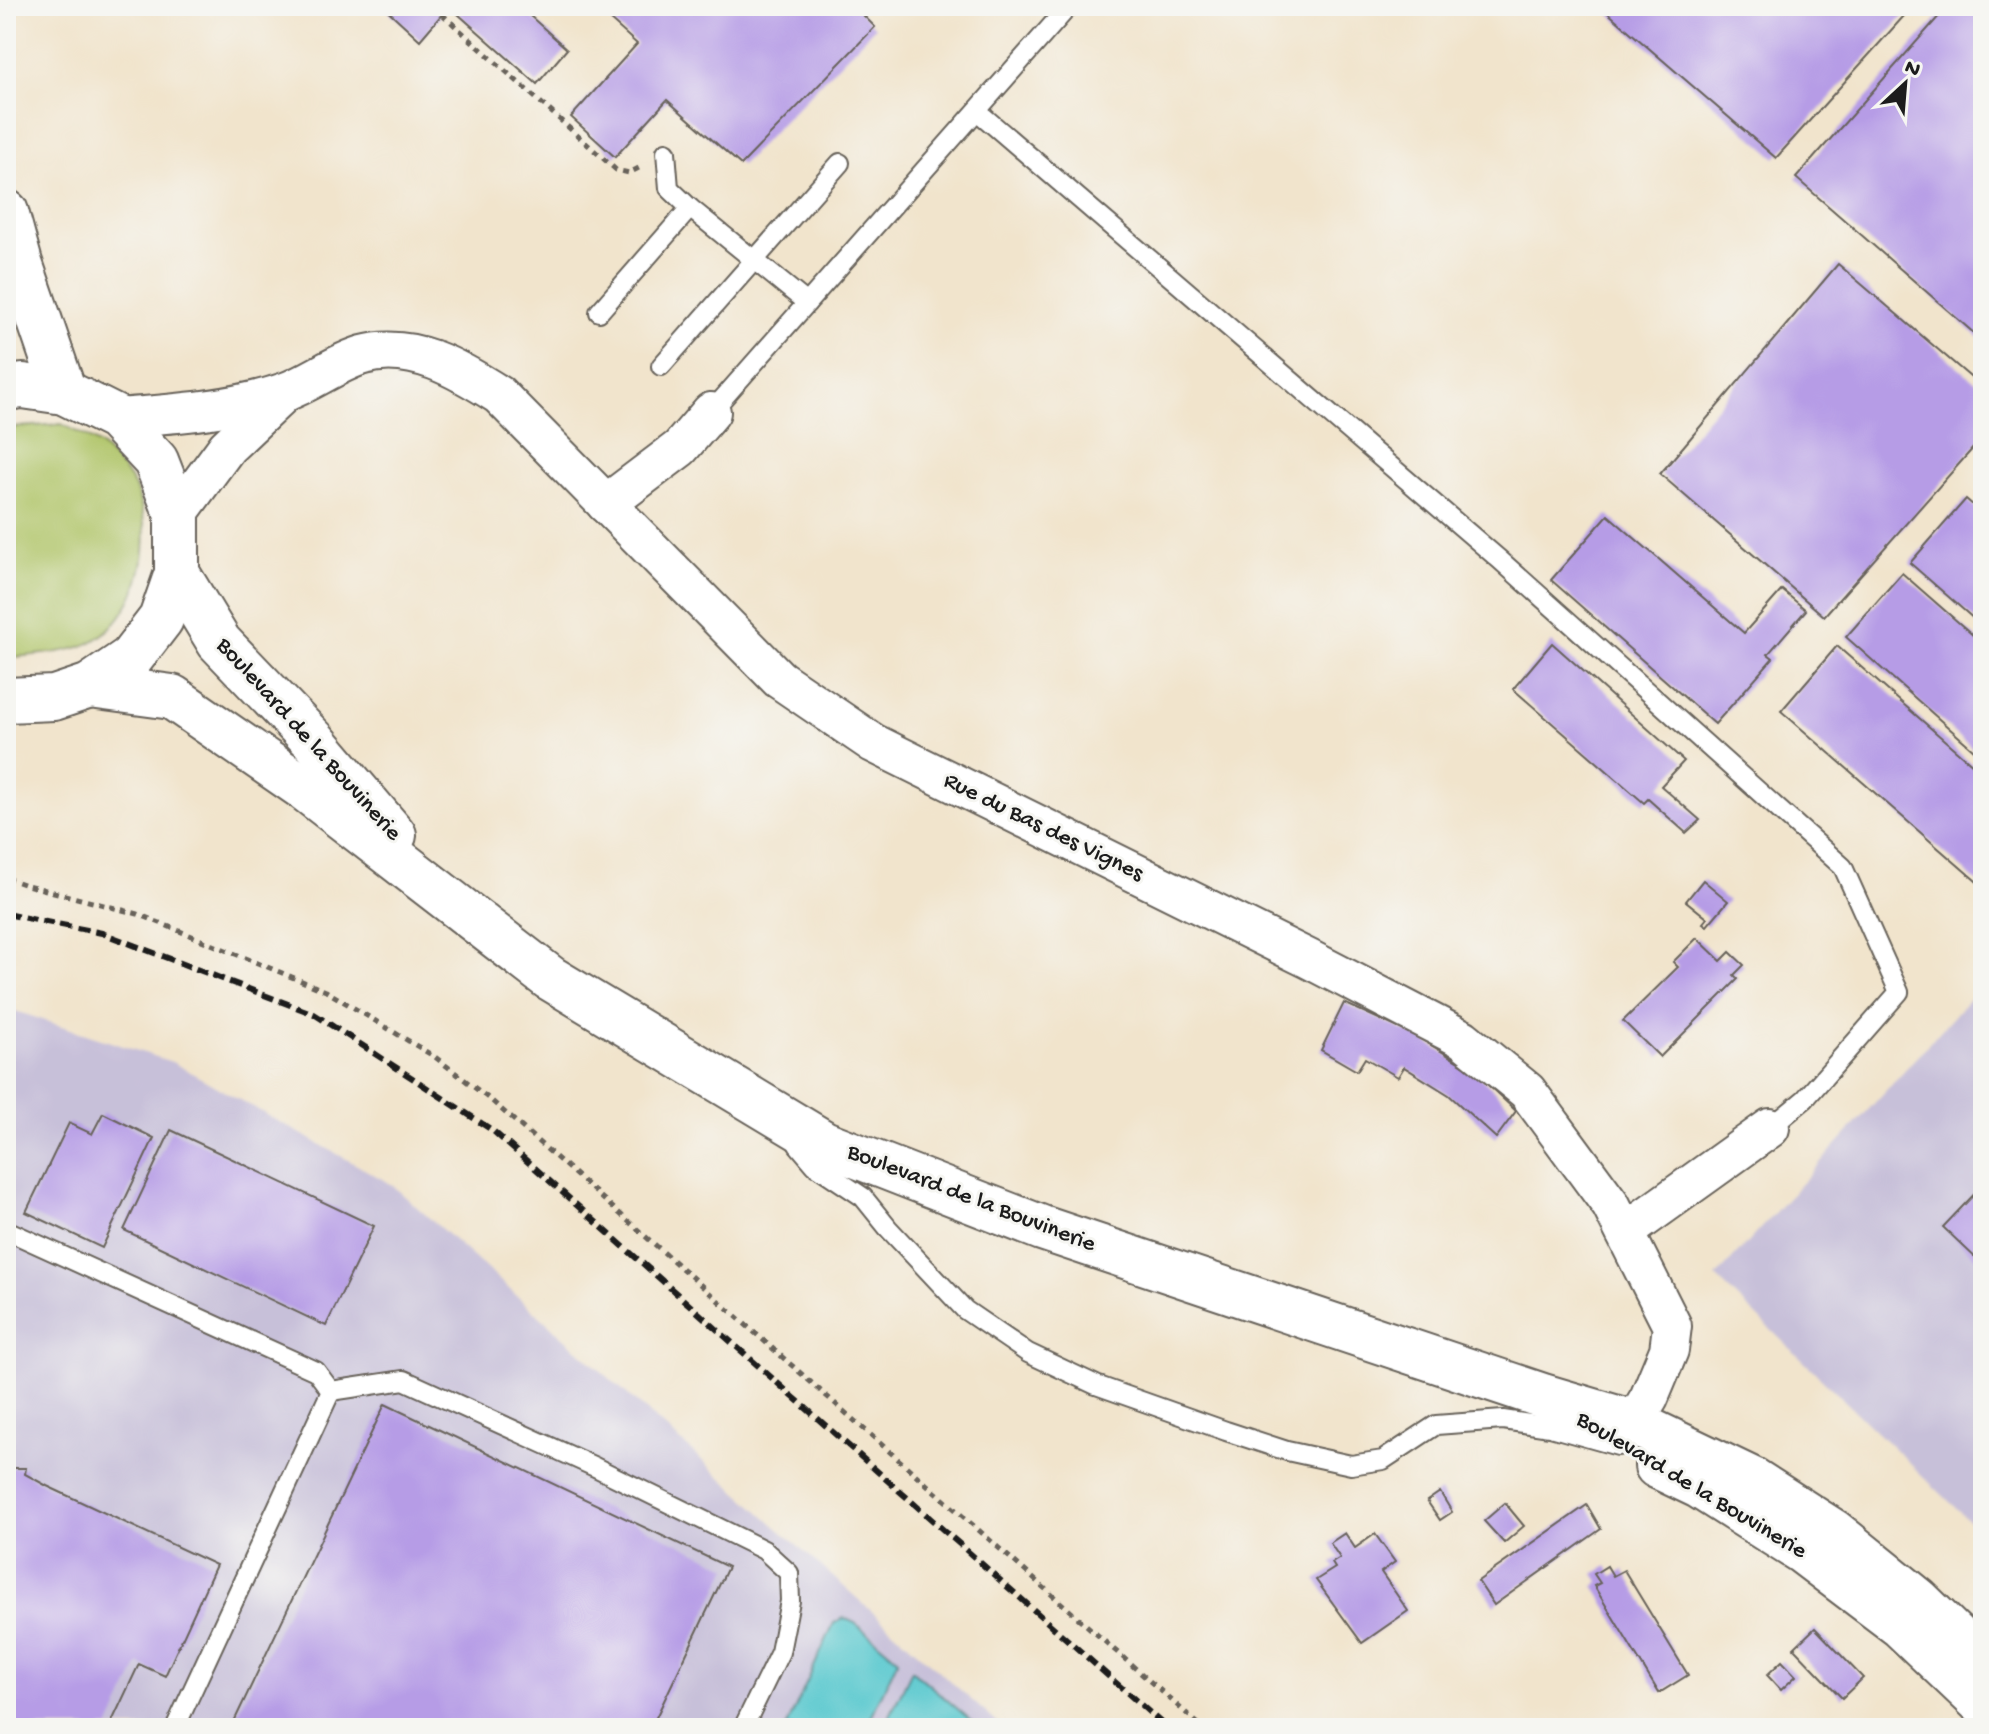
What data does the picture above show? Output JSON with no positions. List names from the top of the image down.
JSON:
{
  "streets": {
    "main road": ["Boulevard de la Bouvinerie"],
    "street": ["Rue du Bas des Vignes"]
  },
  "crossings": [
    ["Boulevard de la Bouvinerie", "Rue du Bas des Vignes"]
  ],
  "north": "top right"
}
